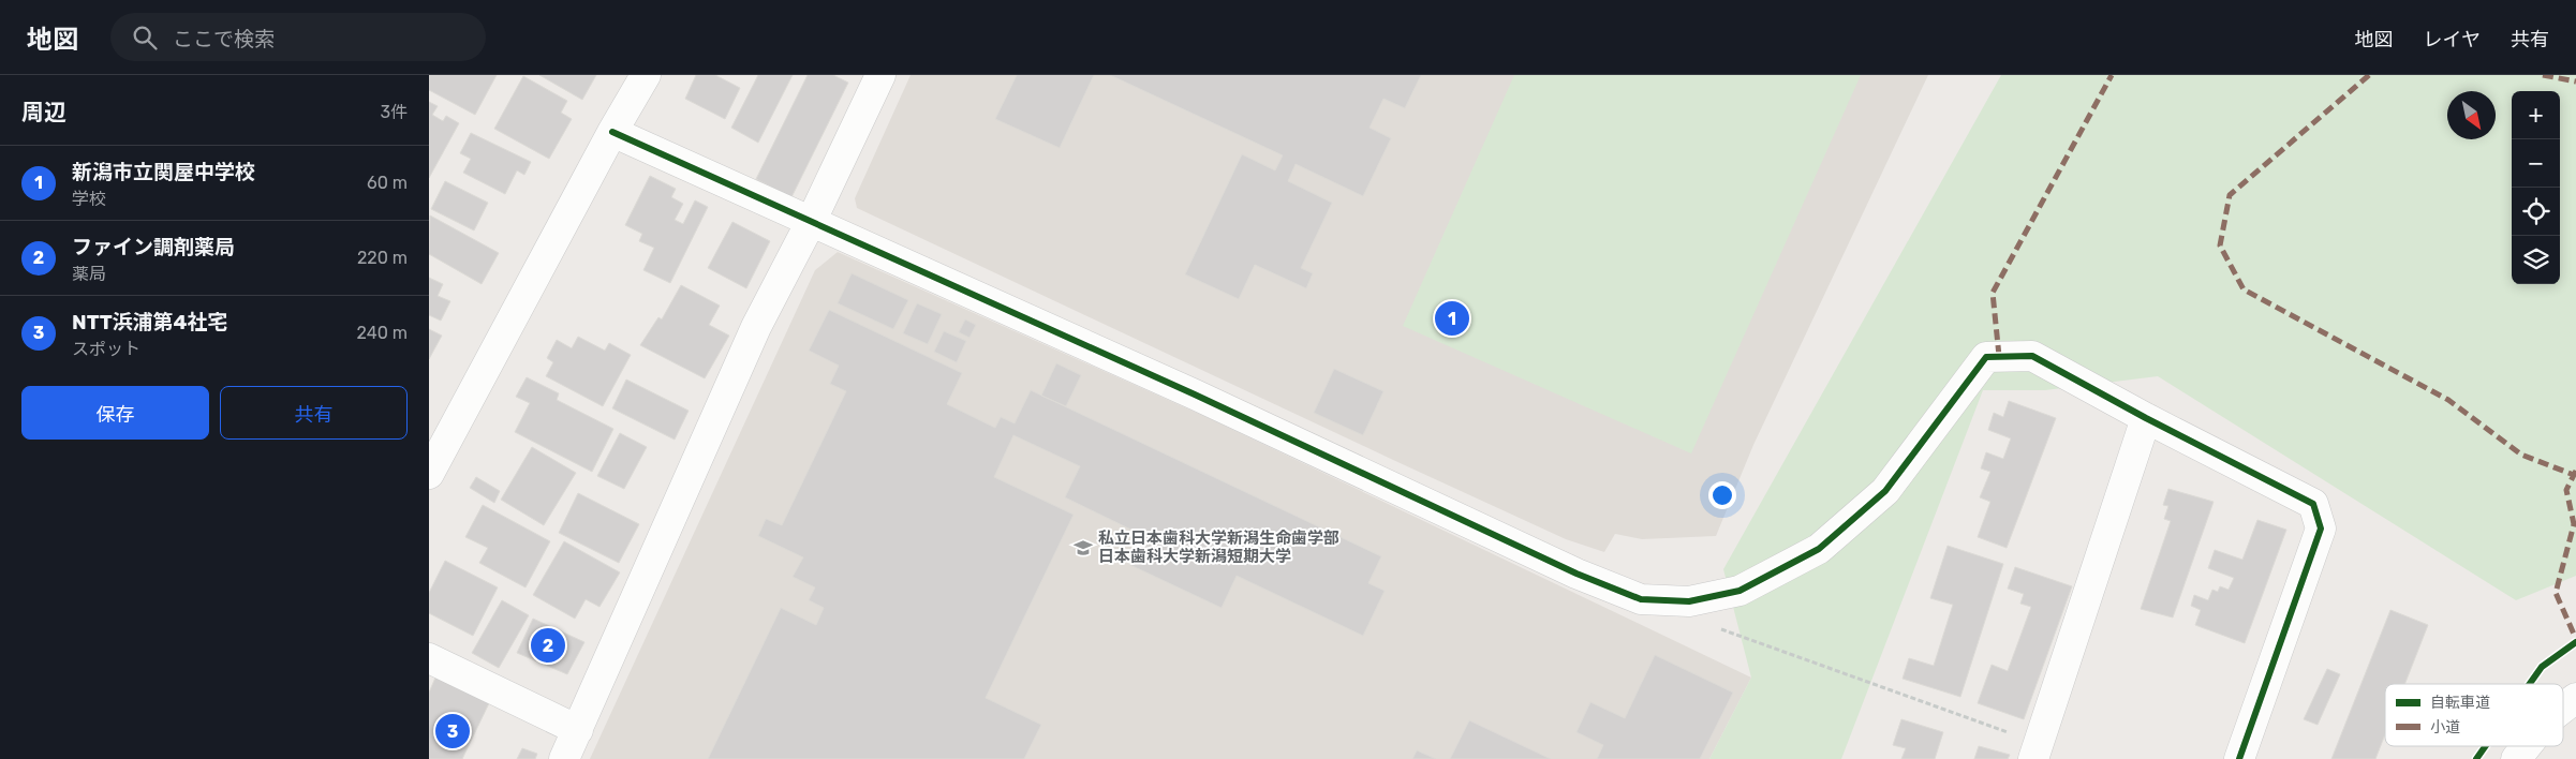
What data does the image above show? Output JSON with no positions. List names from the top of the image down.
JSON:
{
  "places": {
    "school or university": ["私立日本歯科大学新潟生命歯学部 日本歯科大学新潟短期大学"]
  },
  "legend": ["自転車道", "小道"],
  "north": "bottom right",
  "page": {
    "header": "地図",
    "search": "ここで検索",
    "nav": ["地図", "レイヤ", "共有"],
    "heading": ["周辺", "3件"],
    "map_buttons": ["+", "−"],
    "list": [
      {
        "mark": "1",
        "name": "新潟市立関屋中学校",
        "note": "学校",
        "value": "60 m"
      },
      {
        "mark": "2",
        "name": "ファイン調剤薬局",
        "note": "薬局",
        "value": "220 m"
      },
      {
        "mark": "3",
        "name": "NTT浜浦第4社宅",
        "note": "スポット",
        "value": "240 m"
      }
    ],
    "pins": ["1", "2", "3"],
    "buttons": ["保存", "共有"]
  }
}
